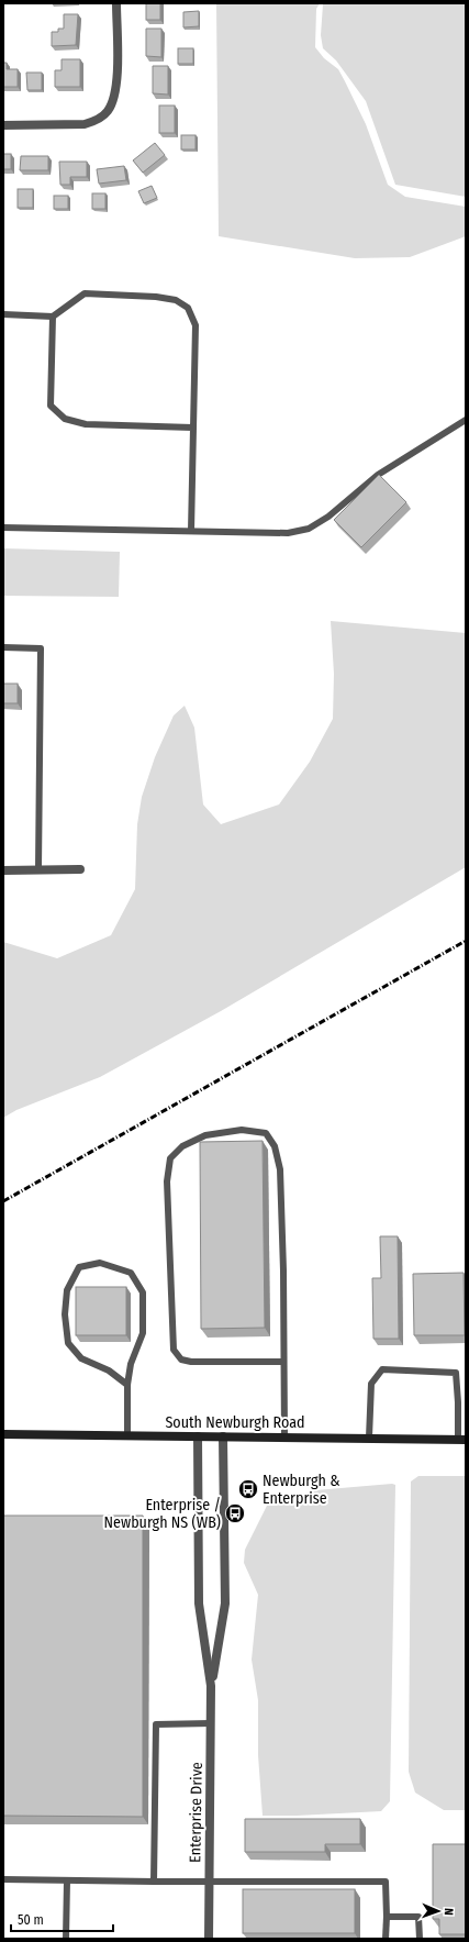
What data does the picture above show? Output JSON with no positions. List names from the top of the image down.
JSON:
{
  "streets": {
    "main road": ["South Newburgh Road"],
    "street": ["Enterprise Drive"]
  },
  "crossings": [
    ["South Newburgh Road", "Enterprise Drive"]
  ],
  "places": {
    "bus stop": ["Newburgh & Enterprise", "Enterprise / Newburgh NS (WB)"]
  },
  "scale_bar": "50 m",
  "north": "right"
}
